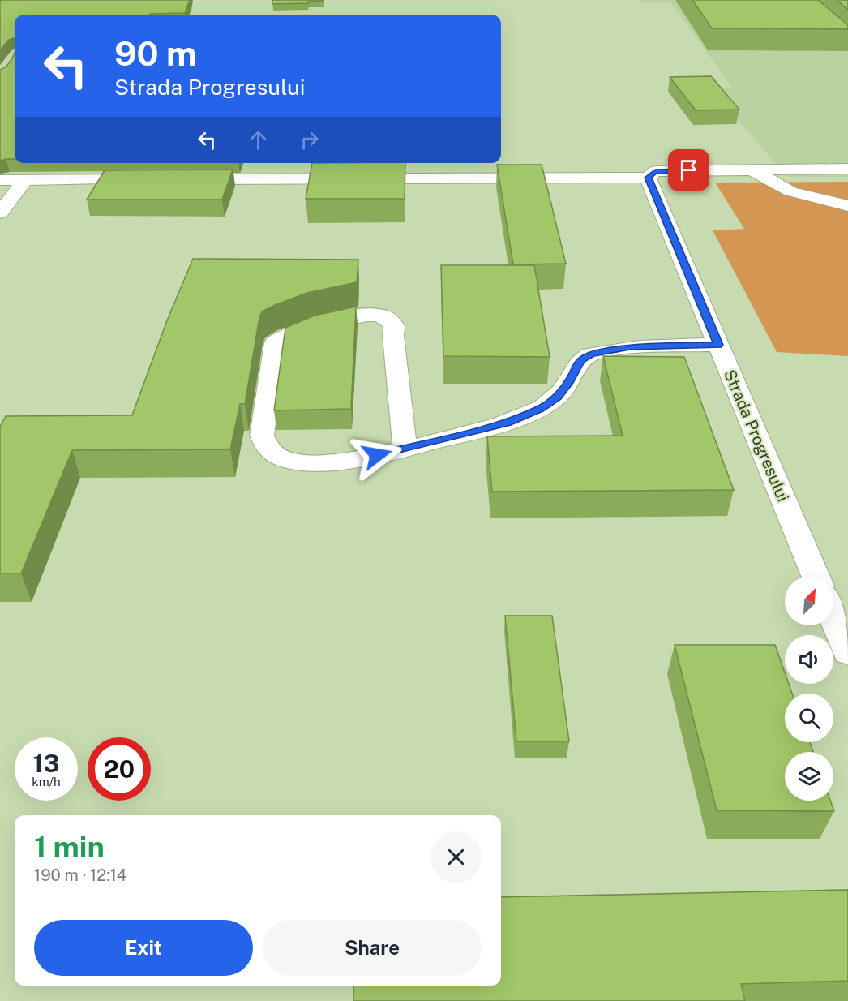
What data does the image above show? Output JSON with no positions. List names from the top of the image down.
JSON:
{
  "streets": {
    "street": ["Strada Progresului"]
  },
  "north": "top right",
  "page": {
    "turn": ["90 m", "Strada Progresului"],
    "speed": "13 km/h",
    "limit": "20",
    "heading": ["1 min", "190 m · 12:14"],
    "buttons": ["Exit", "Share"]
  }
}
